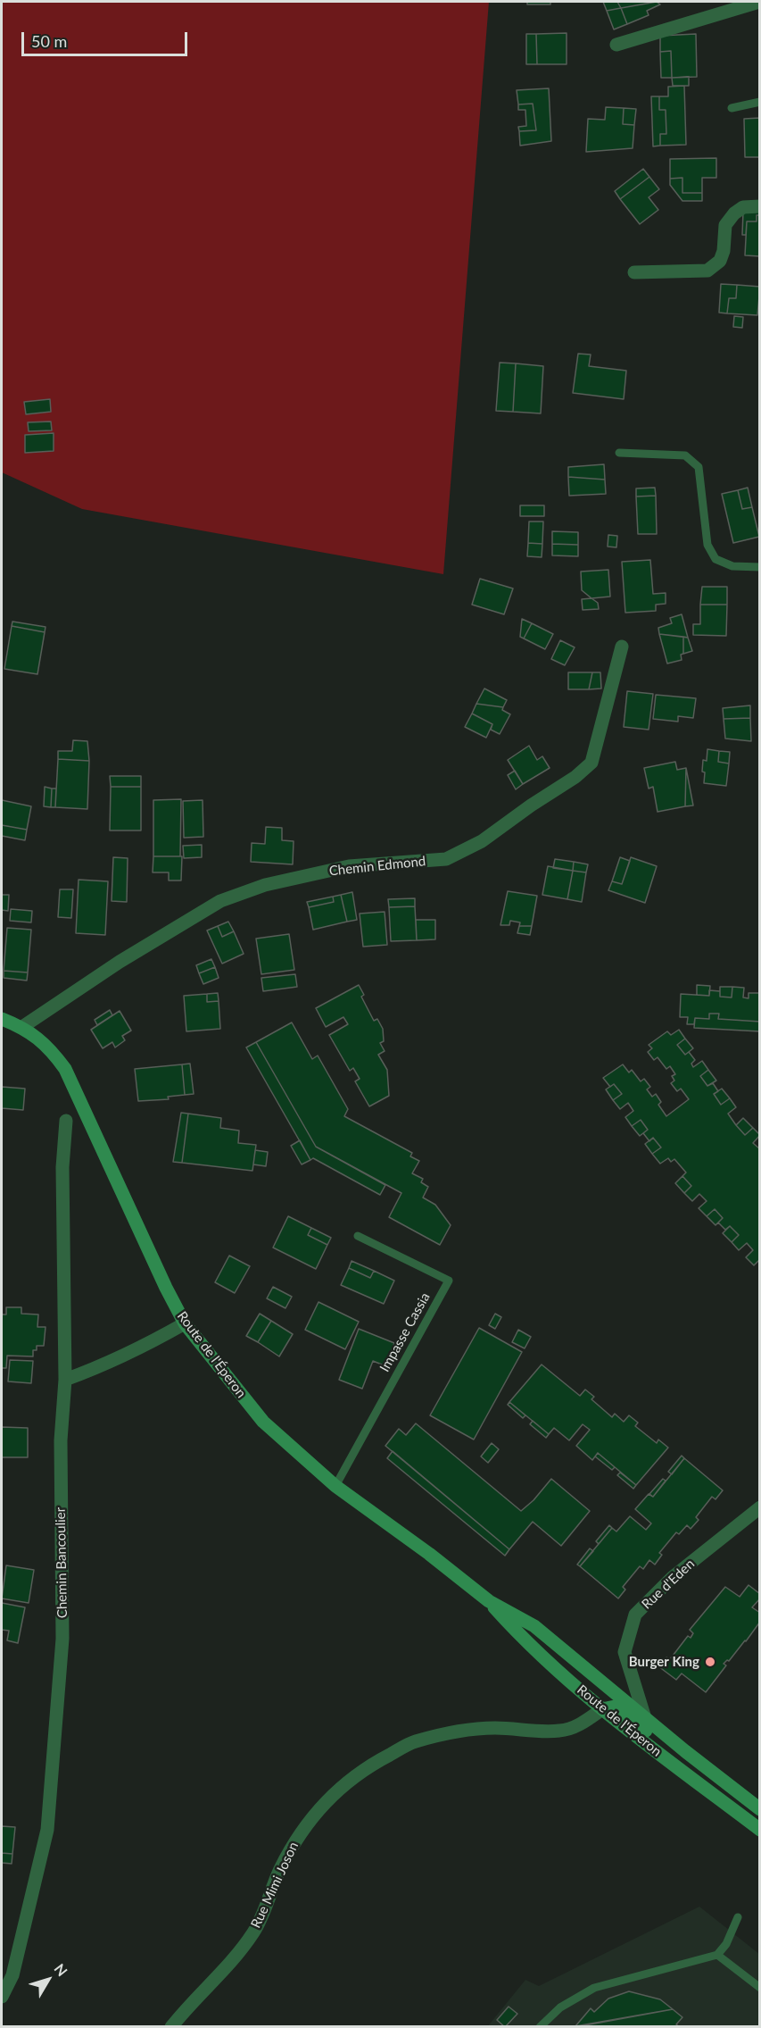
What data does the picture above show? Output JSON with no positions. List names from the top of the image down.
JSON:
{
  "streets": {
    "main road": ["Route de l'Éperon"],
    "street": [
      "Chemin Edmond",
      "Chemin Bancoulier",
      "Rue d'Eden",
      "Rue Mimi Joson"
    ],
    "lane": ["Impasse Cassia"]
  },
  "crossings": [
    ["Chemin Edmond", "Route de l'Éperon"],
    ["Impasse Cassia", "Route de l'Éperon"],
    ["Route de l'Éperon", "Rue d'Eden"],
    ["Route de l'Éperon", "Rue Mimi Joson"]
  ],
  "places": ["Burger King"],
  "scale_bar": "50 m",
  "north": "top right"
}
